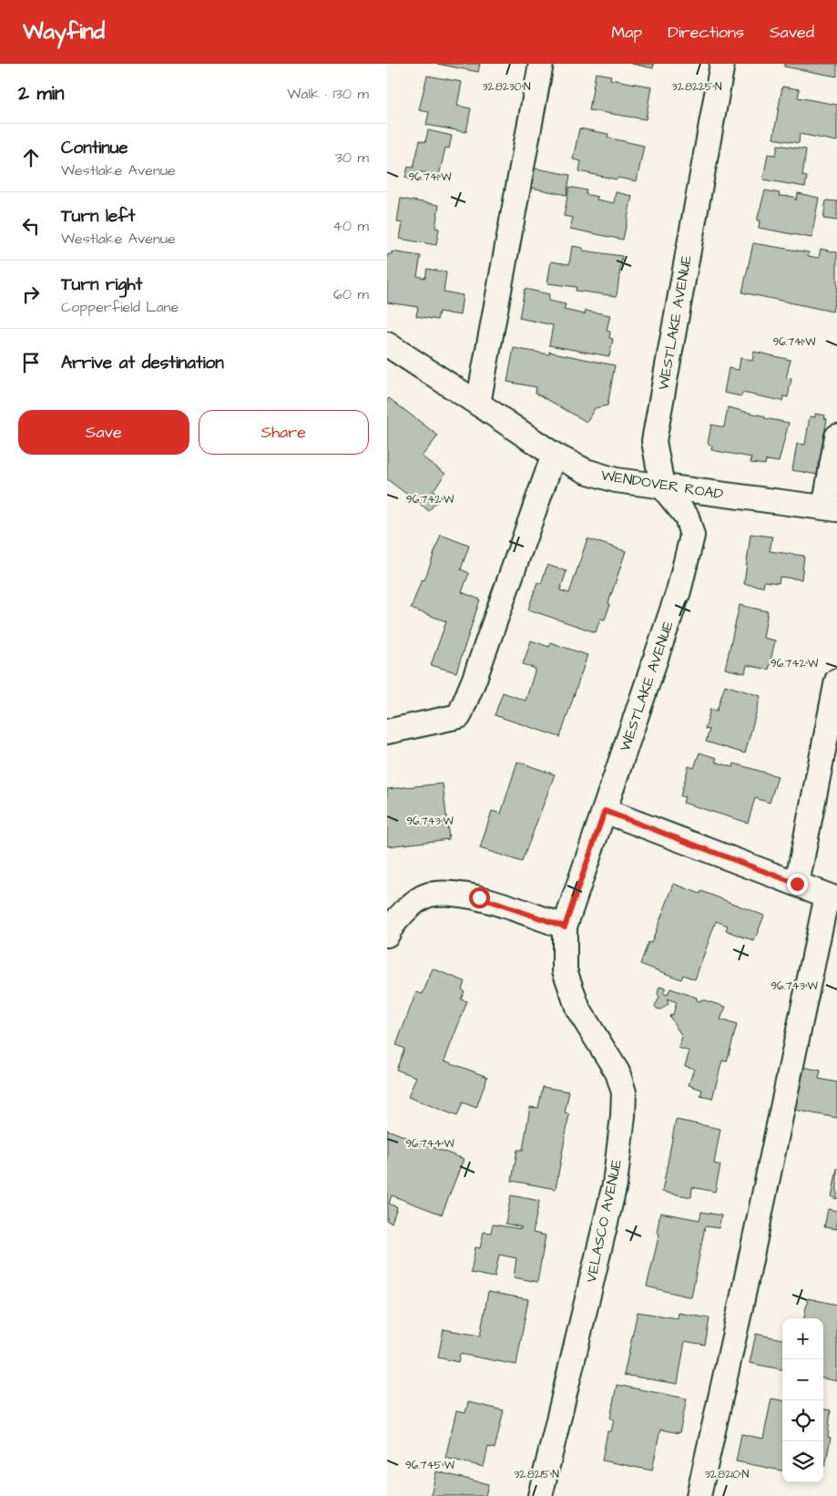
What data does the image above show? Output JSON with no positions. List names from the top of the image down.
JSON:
{
  "streets": {
    "street": ["WESTLAKE AVENUE", "WENDOVER ROAD", "VELASCO AVENUE"]
  },
  "crossings": [
    ["WESTLAKE AVENUE", "WENDOVER ROAD"],
    ["WESTLAKE AVENUE", "VELASCO AVENUE"]
  ],
  "page": {
    "header": "Wayfind",
    "nav": ["Map", "Directions", "Saved"],
    "heading": ["2 min", "Walk · 130 m"],
    "list": [
      ["Continue", "Westlake Avenue", "30 m"],
      ["Turn left", "Westlake Avenue", "40 m"],
      ["Turn right", "Copperfield Lane", "60 m"],
      "Arrive at destination"
    ],
    "buttons": ["Save", "Share"],
    "map_buttons": ["+", "−"]
  },
  "coordinates": [
    "32.8230°N",
    "32.8225°N",
    "96.741°W",
    "96.742°W",
    "96.743°W",
    "96.744°W",
    "96.745°W",
    "32.8215°N",
    "32.8210°N"
  ]
}
